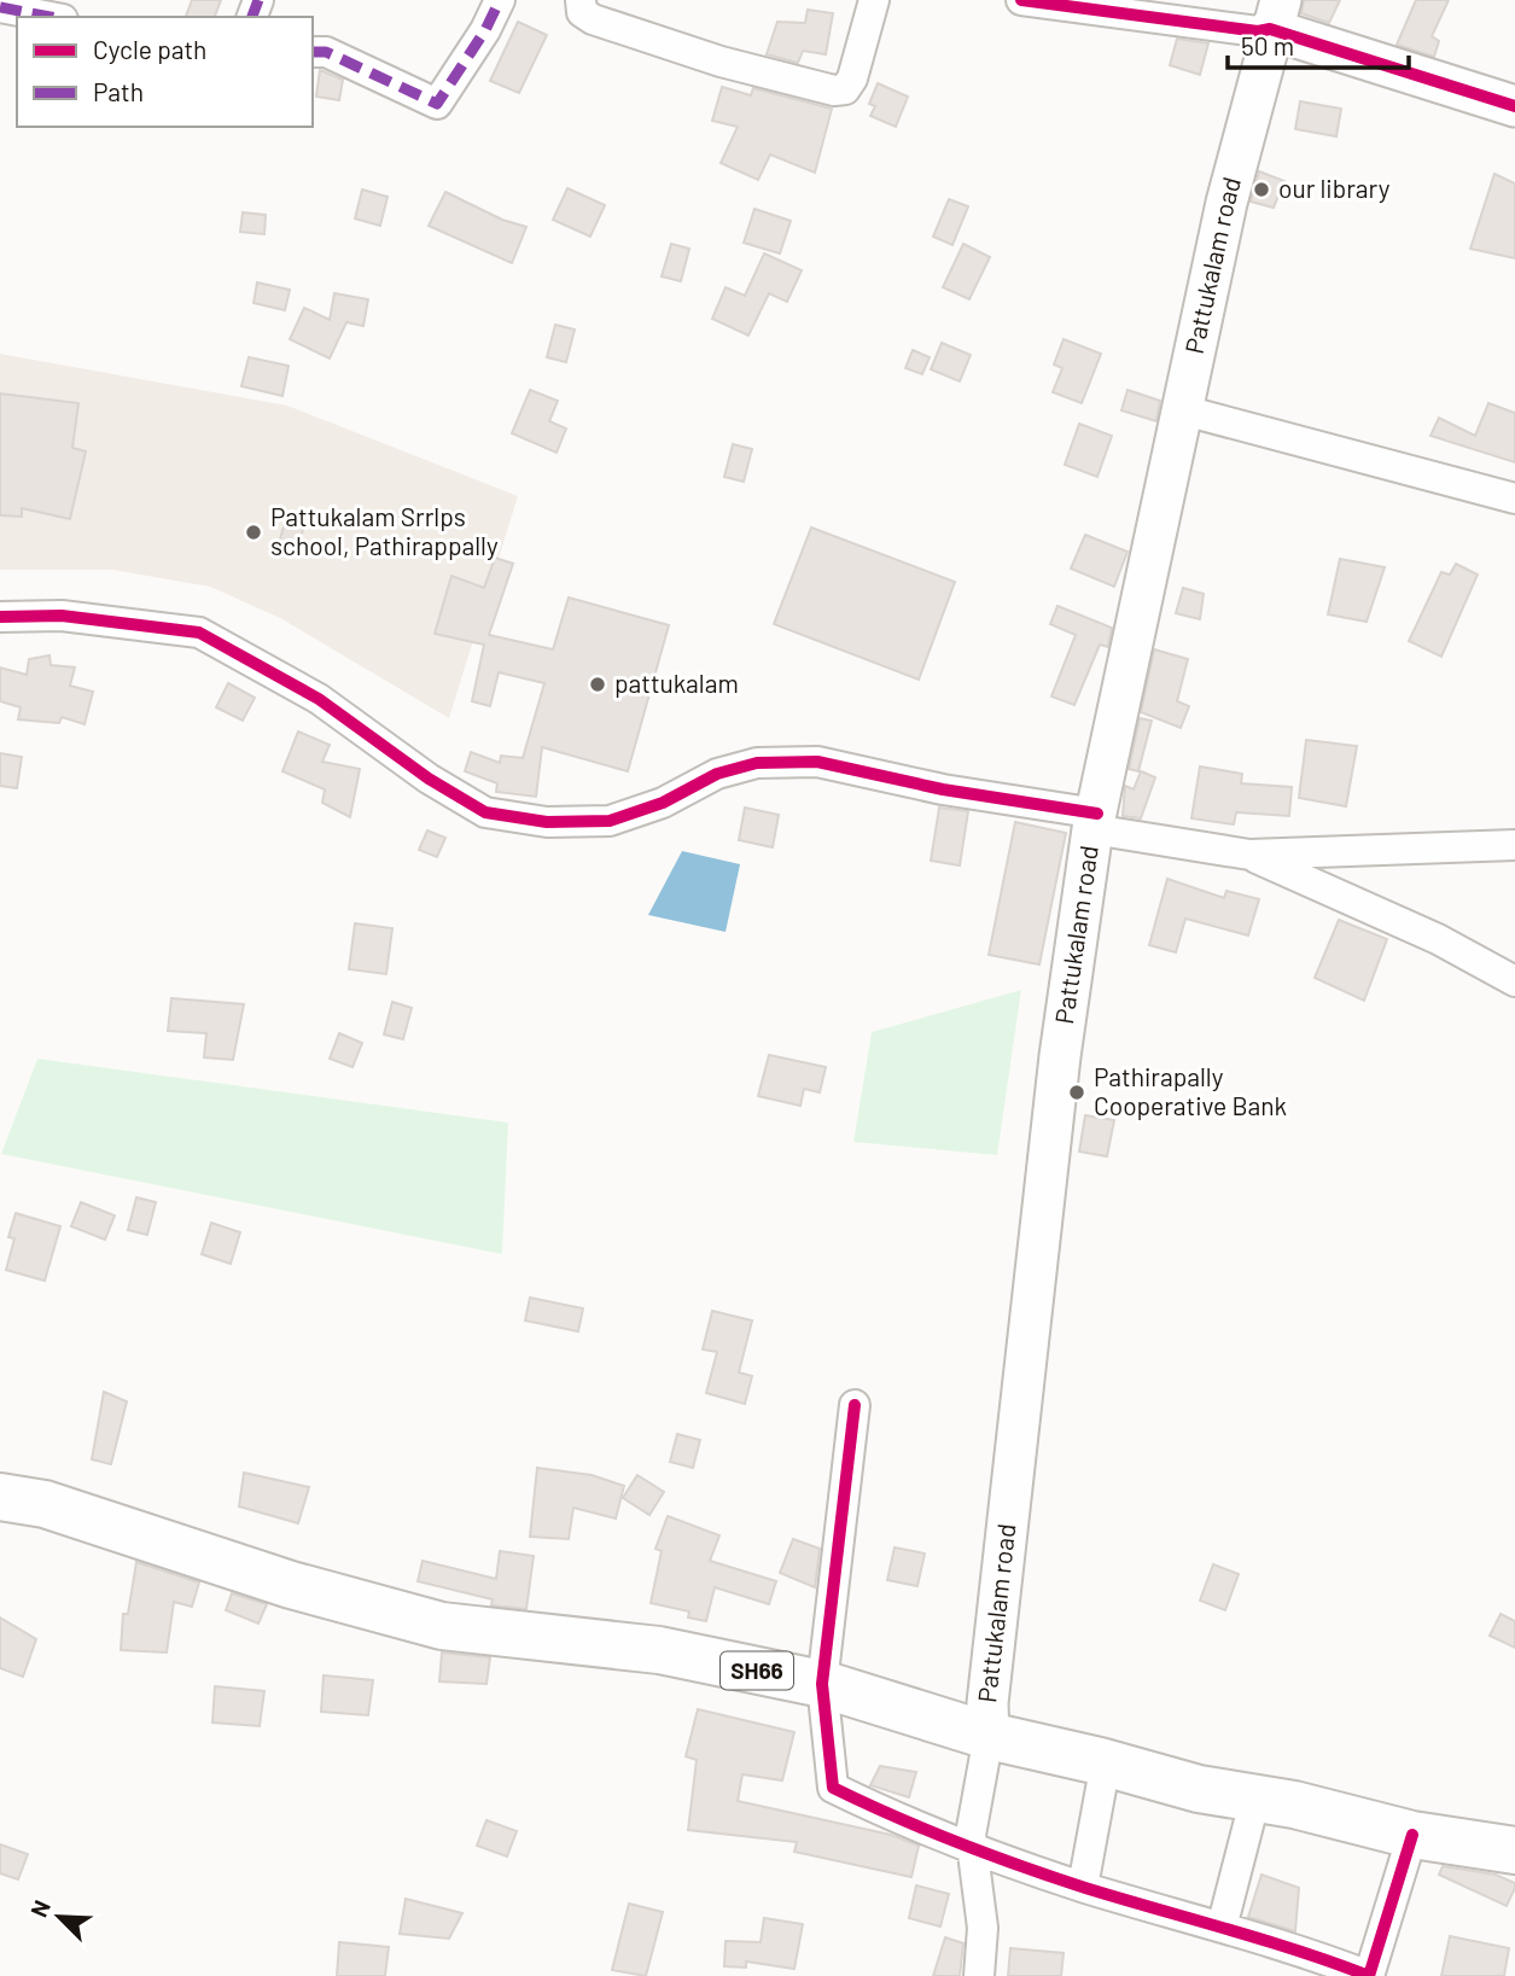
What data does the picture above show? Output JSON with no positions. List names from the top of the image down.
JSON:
{
  "streets": {
    "main road": ["Pattukalam road", "SH66"]
  },
  "crossings": [
    ["Pattukalam road", "SH66"]
  ],
  "places": [
    "our library",
    "Pattukalam Srrlps school, Pathirappally",
    "pattukalam",
    "Pathirapally Cooperative Bank"
  ],
  "legend": ["Cycle path", "Path"],
  "scale_bar": "50 m",
  "north": "top left"
}
